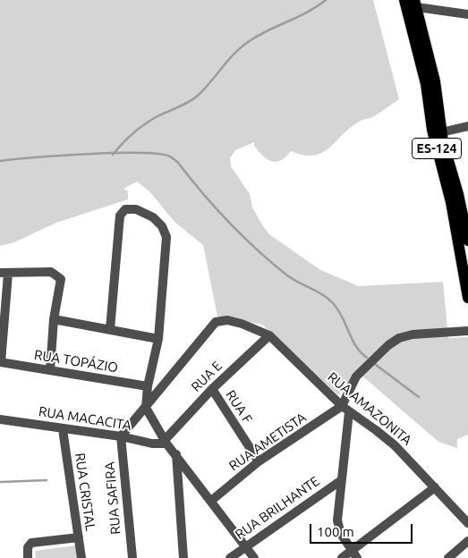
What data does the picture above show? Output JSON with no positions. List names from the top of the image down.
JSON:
{
  "streets": {
    "main road": ["ES-124"],
    "street": [
      "RUA TOPÁZIO",
      "RUA E",
      "RUA F",
      "RUA AMAZONITA",
      "RUA MACACITA",
      "RUA AMETISTA",
      "RUA CRISTAL",
      "RUA SAFIRA",
      "RUA BRILHANTE"
    ]
  },
  "crossings": [
    ["RUA E", "RUA F"],
    ["RUA E", "RUA AMAZONITA"],
    ["RUA E", "RUA MACACITA"],
    ["RUA F", "RUA AMETISTA"],
    ["RUA AMAZONITA", "RUA AMETISTA"],
    ["RUA MACACITA", "RUA CRISTAL"],
    ["RUA MACACITA", "RUA SAFIRA"]
  ],
  "scale_bar": "100 m"
}
